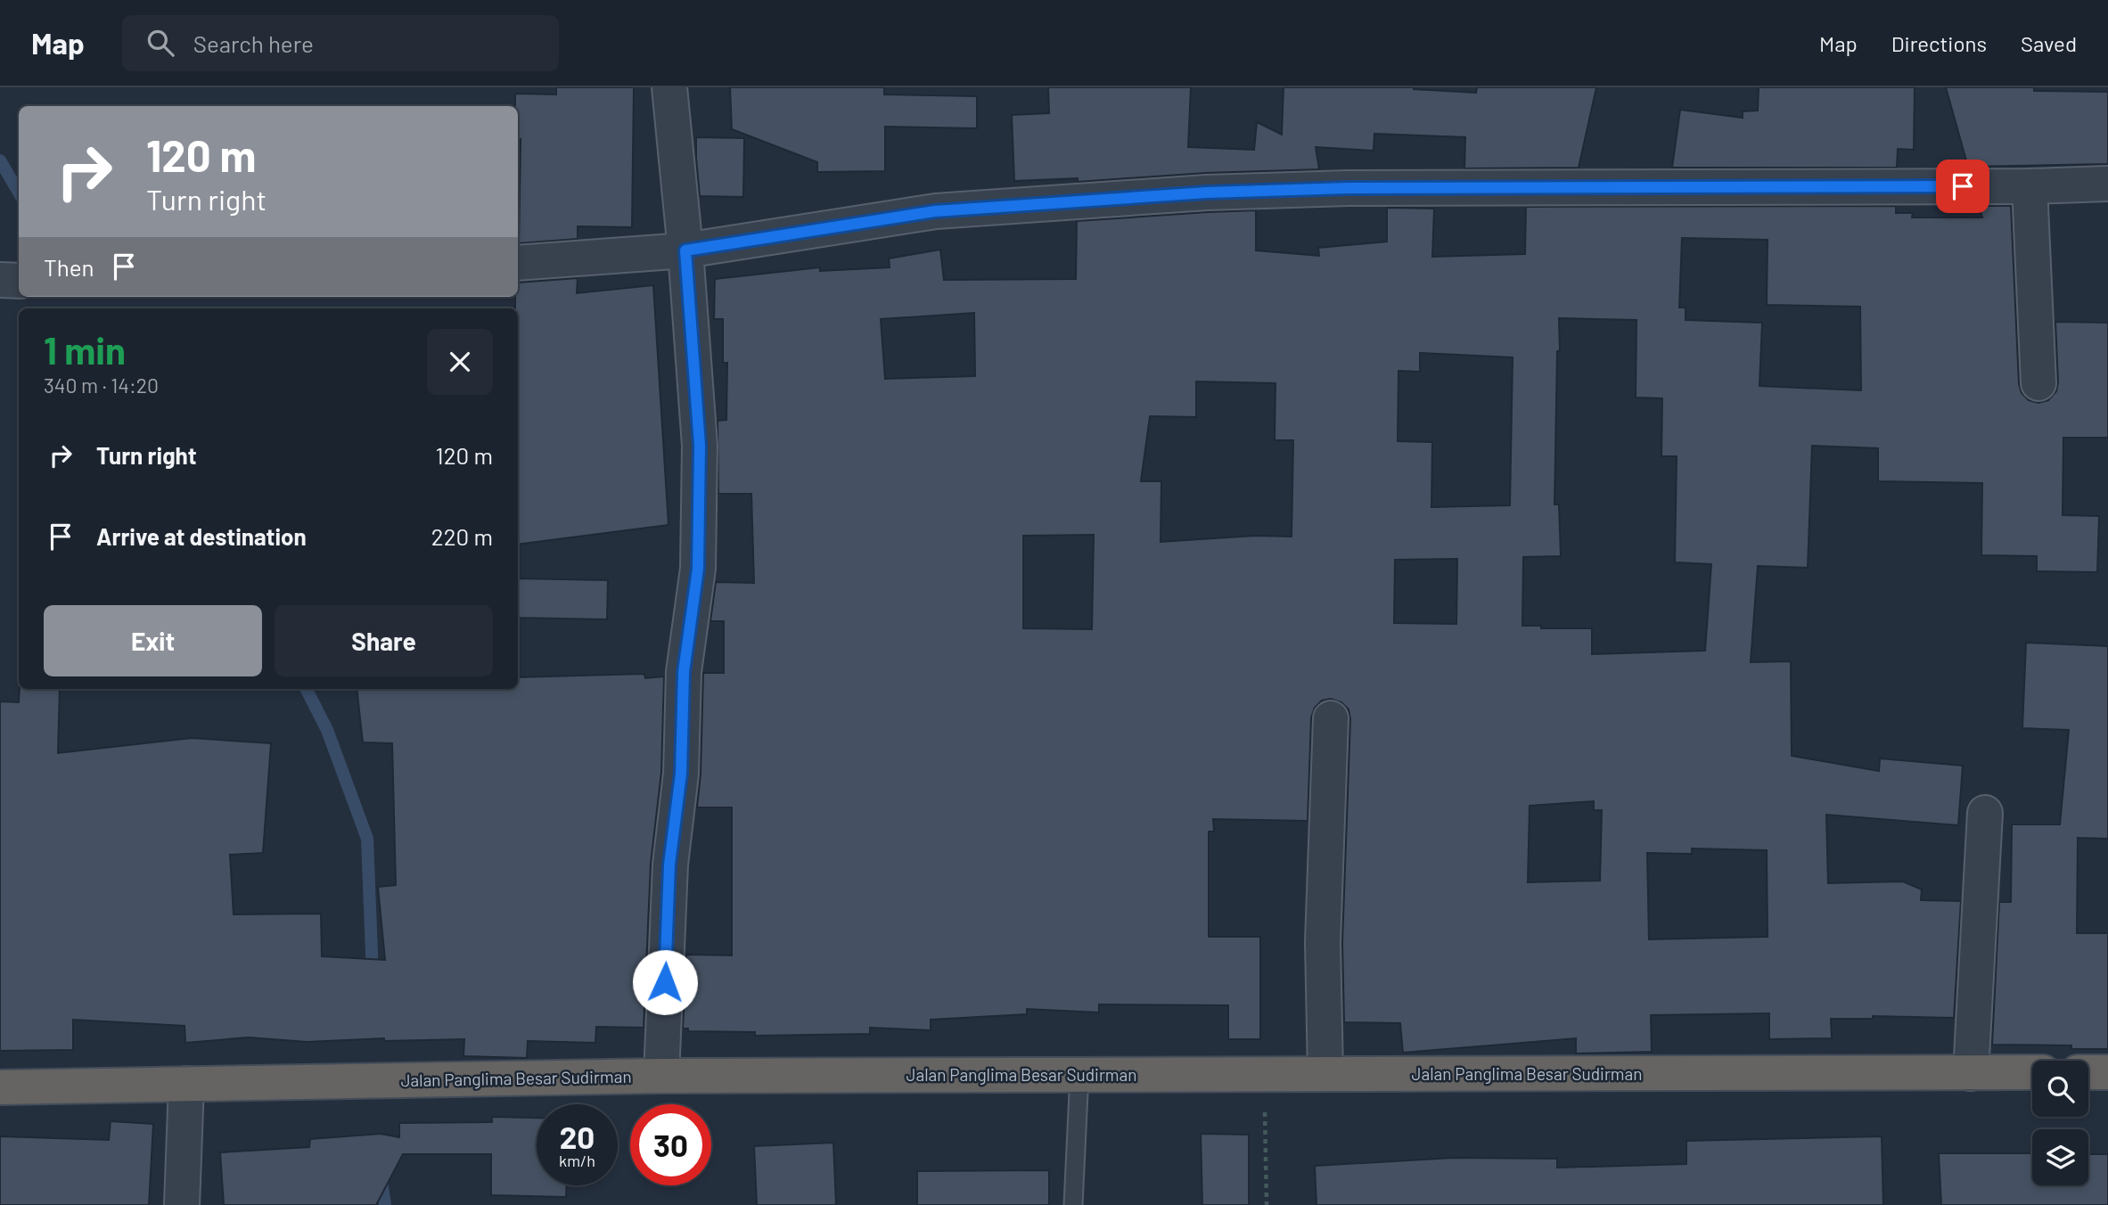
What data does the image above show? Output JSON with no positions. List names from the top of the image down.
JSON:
{
  "streets": {
    "highway": ["Jalan Panglima Besar Sudirman"]
  },
  "page": {
    "header": "Map",
    "search": "Search here",
    "nav": ["Map", "Directions", "Saved"],
    "turn": ["120 m", "Turn right"],
    "then": "Then",
    "heading": ["1 min", "340 m · 14:20"],
    "list": [
      {
        "name": "Turn right",
        "value": "120 m"
      },
      {
        "name": "Arrive at destination",
        "value": "220 m"
      }
    ],
    "buttons": ["Exit", "Share"],
    "speed": "20 km/h",
    "limit": "30"
  }
}
